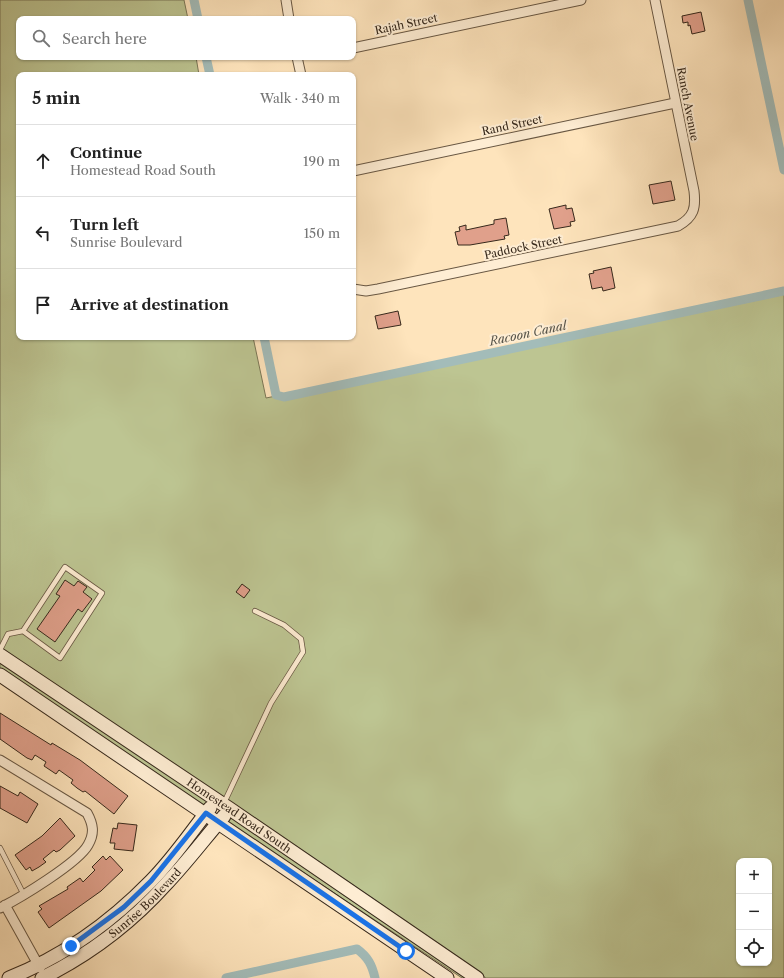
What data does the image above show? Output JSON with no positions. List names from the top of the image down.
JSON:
{
  "streets": {
    "main road": ["Homestead Road South", "Sunrise Boulevard"],
    "street": [
      "Rajah Street",
      "Ranch Avenue",
      "Rand Street",
      "Paddock Street"
    ]
  },
  "crossings": [
    ["Ranch Avenue", "Rand Street"],
    ["Ranch Avenue", "Paddock Street"],
    ["Homestead Road South", "Sunrise Boulevard"]
  ],
  "water": ["Racoon Canal"],
  "page": {
    "search": "Search here",
    "heading": ["5 min", "Walk · 340 m"],
    "list": [
      ["Continue", "Homestead Road South", "190 m"],
      ["Turn left", "Sunrise Boulevard", "150 m"],
      "Arrive at destination"
    ],
    "map_buttons": ["+", "−"]
  }
}
